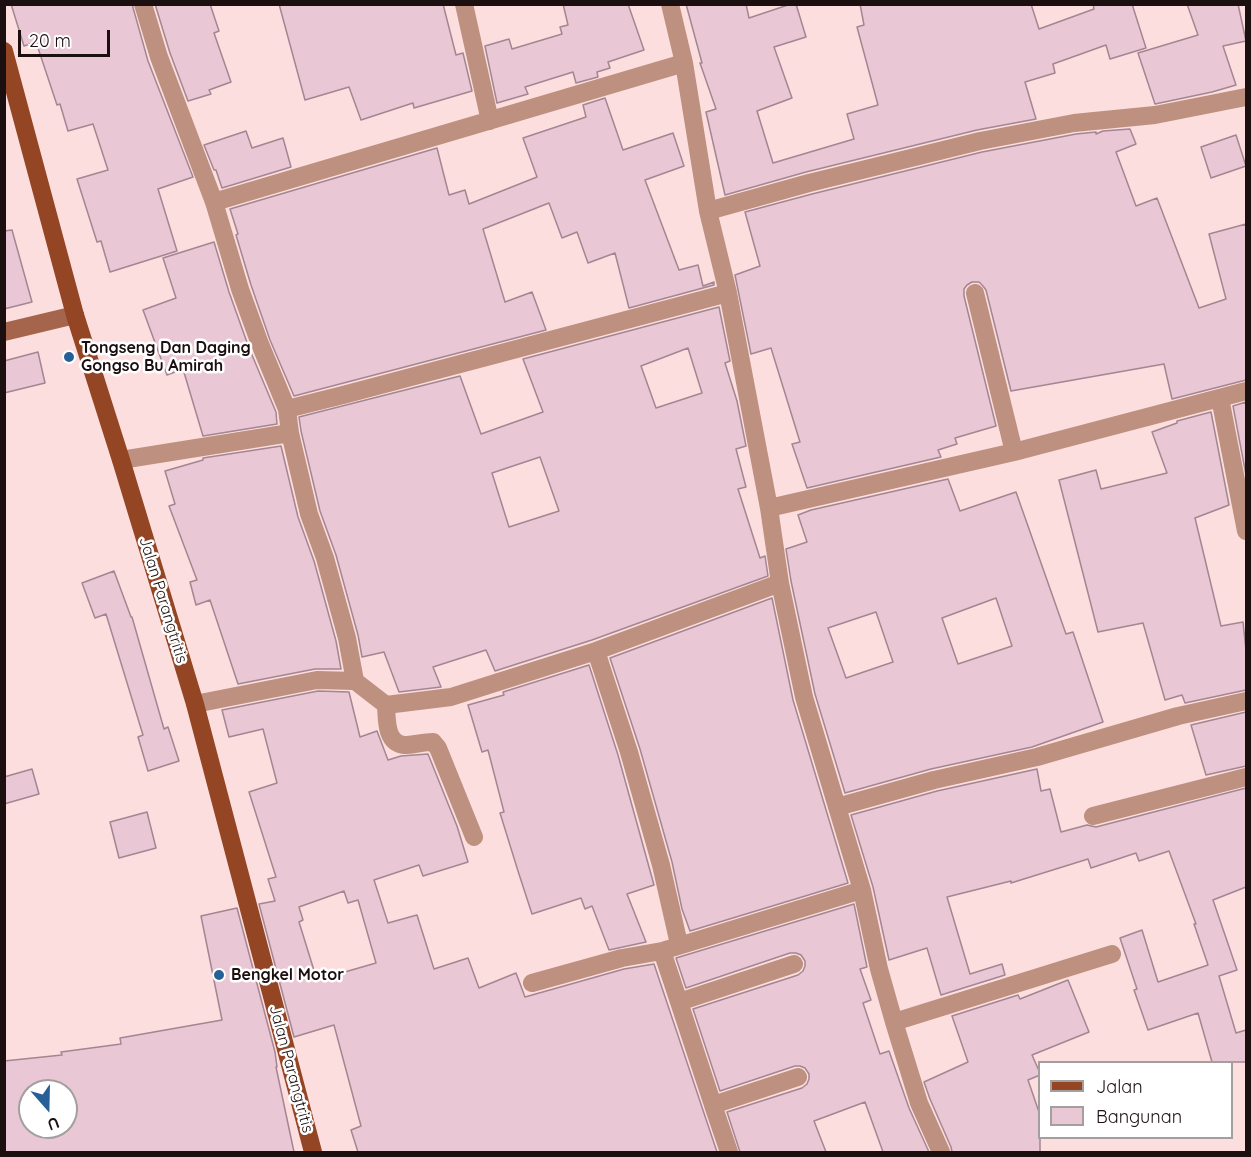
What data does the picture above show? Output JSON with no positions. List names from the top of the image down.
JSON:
{
  "streets": {
    "main road": ["Jalan Parangtritis"]
  },
  "places": ["Tongseng Dan Daging Gongso Bu Amirah", "Bengkel Motor"],
  "legend": ["Jalan", "Bangunan"],
  "scale_bar": "20 m",
  "north": "bottom"
}
